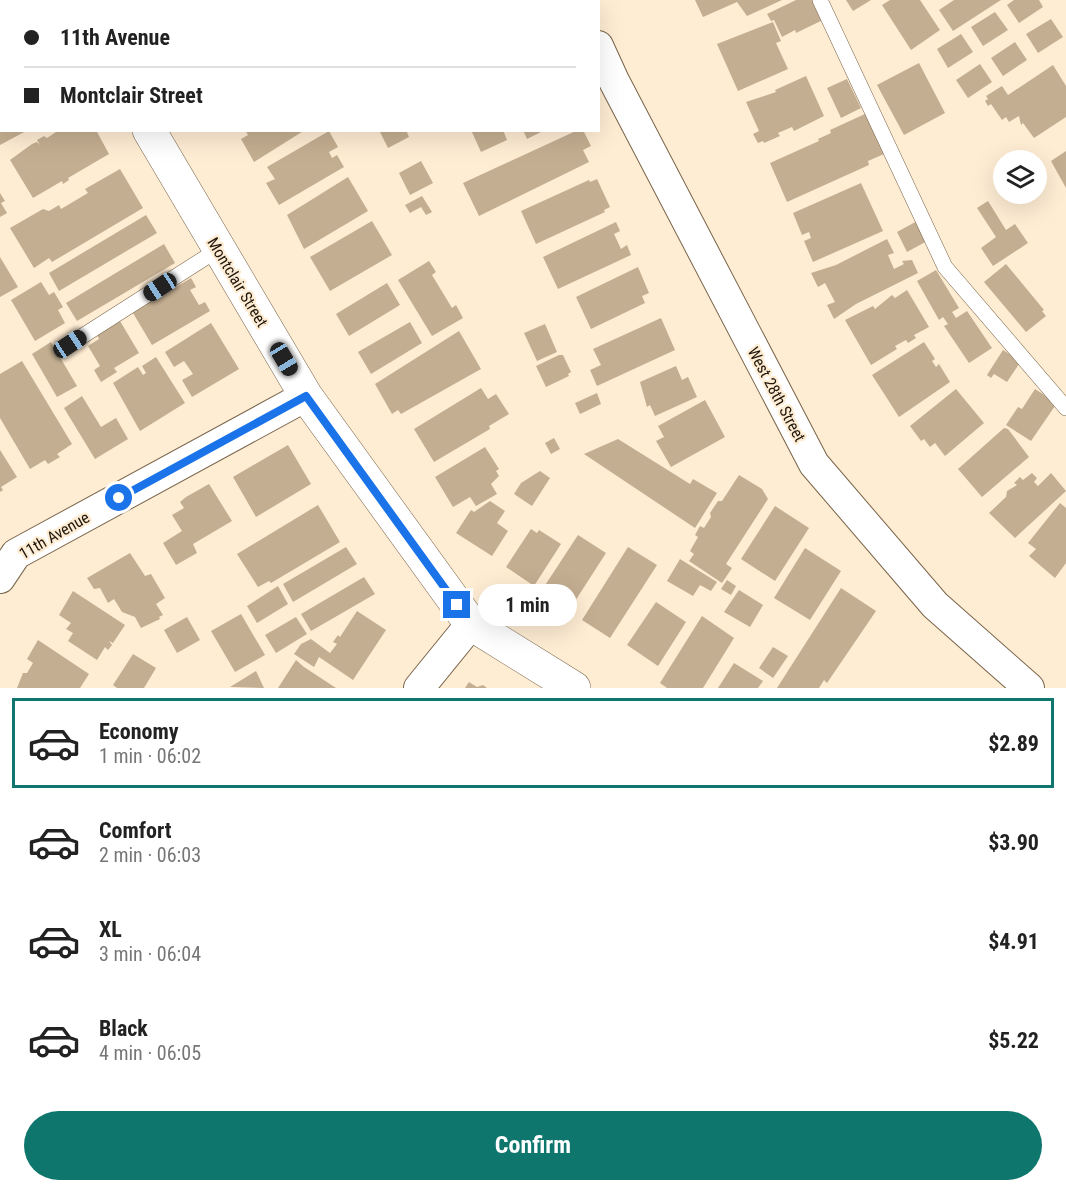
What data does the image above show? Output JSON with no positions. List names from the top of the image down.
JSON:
{
  "streets": {
    "street": ["Montclair Street", "West 28th Street", "11th Avenue"]
  },
  "crossings": [
    ["Montclair Street", "11th Avenue"]
  ],
  "page": {
    "banner": ["11th Avenue", "Montclair Street"],
    "bubble": "1 min",
    "list": [
      {
        "name": "Economy",
        "note": "1 min · 06:02",
        "value": "$2.89"
      },
      {
        "name": "Comfort",
        "note": "2 min · 06:03",
        "value": "$3.90"
      },
      {
        "name": "XL",
        "note": "3 min · 06:04",
        "value": "$4.91"
      },
      {
        "name": "Black",
        "note": "4 min · 06:05",
        "value": "$5.22"
      }
    ],
    "buttons": "Confirm"
  }
}
